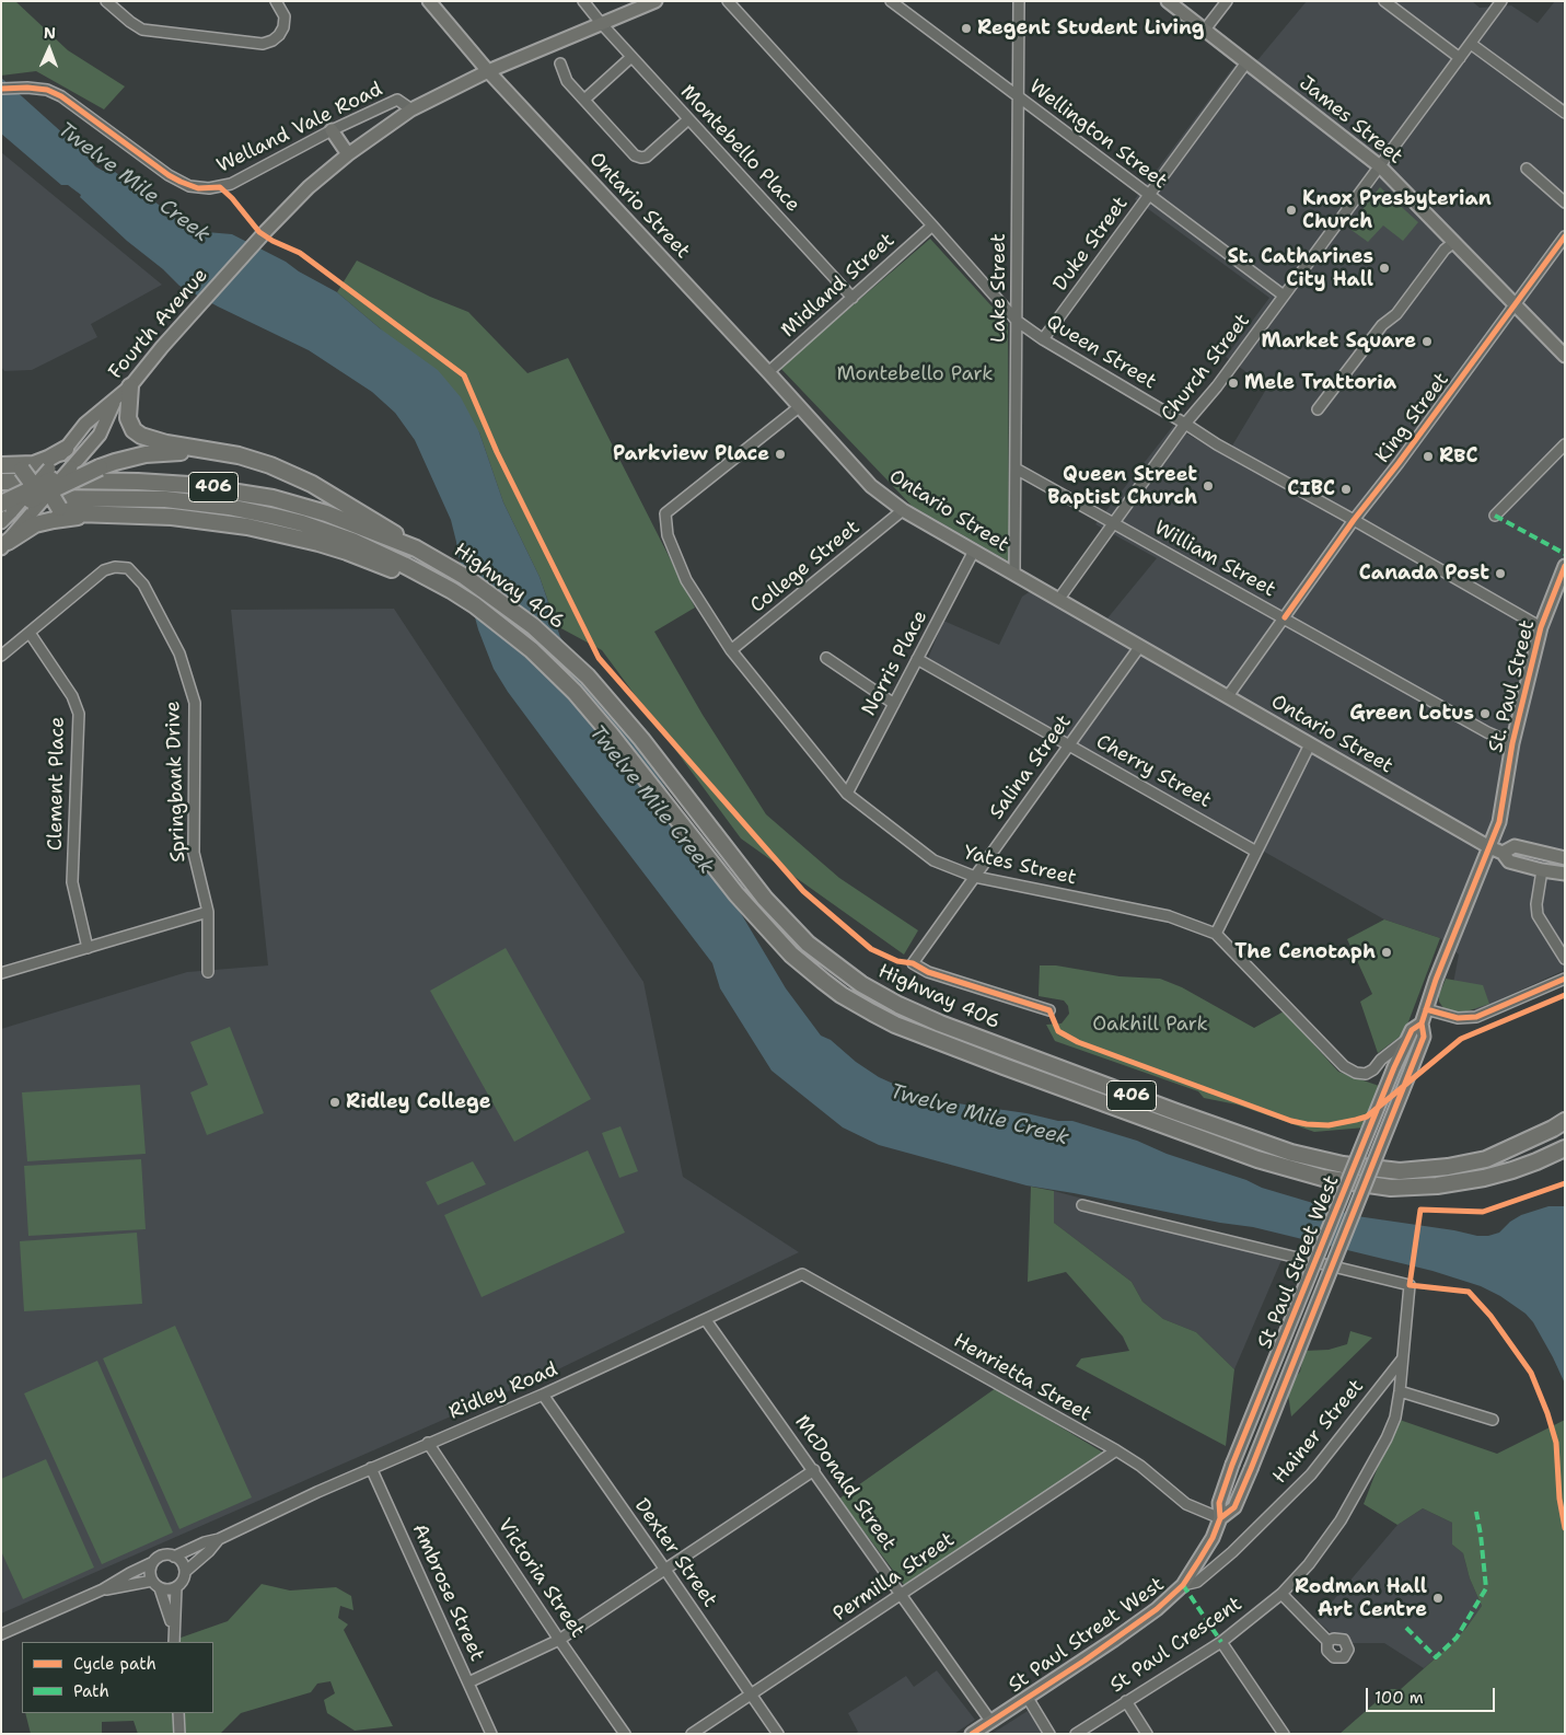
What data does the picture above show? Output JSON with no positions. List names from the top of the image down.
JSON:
{
  "streets": {
    "highway": ["406", "Highway 406"],
    "main road": [
      "James Street",
      "Ontario Street",
      "Fourth Avenue",
      "St. Paul Street",
      "St Paul Street West"
    ],
    "street": [
      "Welland Vale Road",
      "Wellington Street",
      "Montebello Place",
      "Duke Street",
      "Midland Street",
      "Lake Street",
      "Queen Street",
      "Church Street",
      "King Street",
      "William Street",
      "College Street",
      "Norris Place",
      "Salina Street",
      "Cherry Street",
      "Springbank Drive",
      "Clement Place",
      "Yates Street",
      "Henrietta Street",
      "Ridley Road",
      "Hainer Street",
      "McDonald Street",
      "Dexter Street",
      "Permilla Street",
      "Victoria Street",
      "Ambrose Street",
      "St Paul Crescent"
    ]
  },
  "crossings": [
    ["James Street", "Duke Street"],
    ["James Street", "Church Street"],
    ["James Street", "King Street"],
    ["Welland Vale Road", "Fourth Avenue"],
    ["Wellington Street", "Duke Street"],
    ["Wellington Street", "Lake Street"],
    ["Wellington Street", "Church Street"],
    ["Montebello Place", "Midland Street"],
    ["Montebello Place", "Fourth Avenue"],
    ["Ontario Street", "Midland Street"],
    ["Ontario Street", "Lake Street"],
    ["Ontario Street", "Fourth Avenue"],
    ["Ontario Street", "Church Street"],
    ["Ontario Street", "King Street"],
    ["Ontario Street", "College Street"],
    ["Ontario Street", "Norris Place"],
    ["Ontario Street", "St. Paul Street"],
    ["Ontario Street", "Salina Street"],
    ["Ontario Street", "Yates Street"],
    ["Ontario Street", "St Paul Street West"],
    ["Duke Street", "Queen Street"],
    ["Midland Street", "Queen Street"],
    ["Lake Street", "Queen Street"],
    ["Lake Street", "William Street"],
    ["Queen Street", "Church Street"],
    ["Queen Street", "King Street"],
    ["Queen Street", "St. Paul Street"],
    ["Church Street", "William Street"],
    ["King Street", "William Street"],
    ["William Street", "St. Paul Street"],
    ["College Street", "Yates Street"],
    ["Norris Place", "Cherry Street"],
    ["Norris Place", "Yates Street"],
    ["St. Paul Street", "St Paul Street West"],
    ["Salina Street", "Cherry Street"],
    ["Salina Street", "Yates Street"],
    ["Springbank Drive", "Clement Place"],
    ["Yates Street", "St Paul Street West"],
    ["St Paul Street West", "Henrietta Street"],
    ["St Paul Street West", "Hainer Street"],
    ["St Paul Street West", "McDonald Street"],
    ["Henrietta Street", "Ridley Road"],
    ["Henrietta Street", "Permilla Street"],
    ["Ridley Road", "McDonald Street"],
    ["Ridley Road", "Dexter Street"],
    ["Ridley Road", "Victoria Street"],
    ["Ridley Road", "Ambrose Street"],
    ["Hainer Street", "St Paul Crescent"],
    ["McDonald Street", "Permilla Street"],
    ["Dexter Street", "Permilla Street"]
  ],
  "water": ["Twelve Mile Creek"],
  "parks": ["Montebello Park", "Oakhill Park"],
  "places": [
    "Regent Student Living",
    "Knox Presbyterian Church",
    "St. Catharines City Hall",
    "Market Square",
    "Mele Trattoria",
    "Parkview Place",
    "RBC",
    "Queen Street Baptist Church",
    "CIBC",
    "Canada Post",
    "Green Lotus",
    "The Cenotaph",
    "Ridley College",
    "Rodman Hall Art Centre"
  ],
  "legend": ["Cycle path", "Path"],
  "scale_bar": "100 m",
  "north": "top"
}
